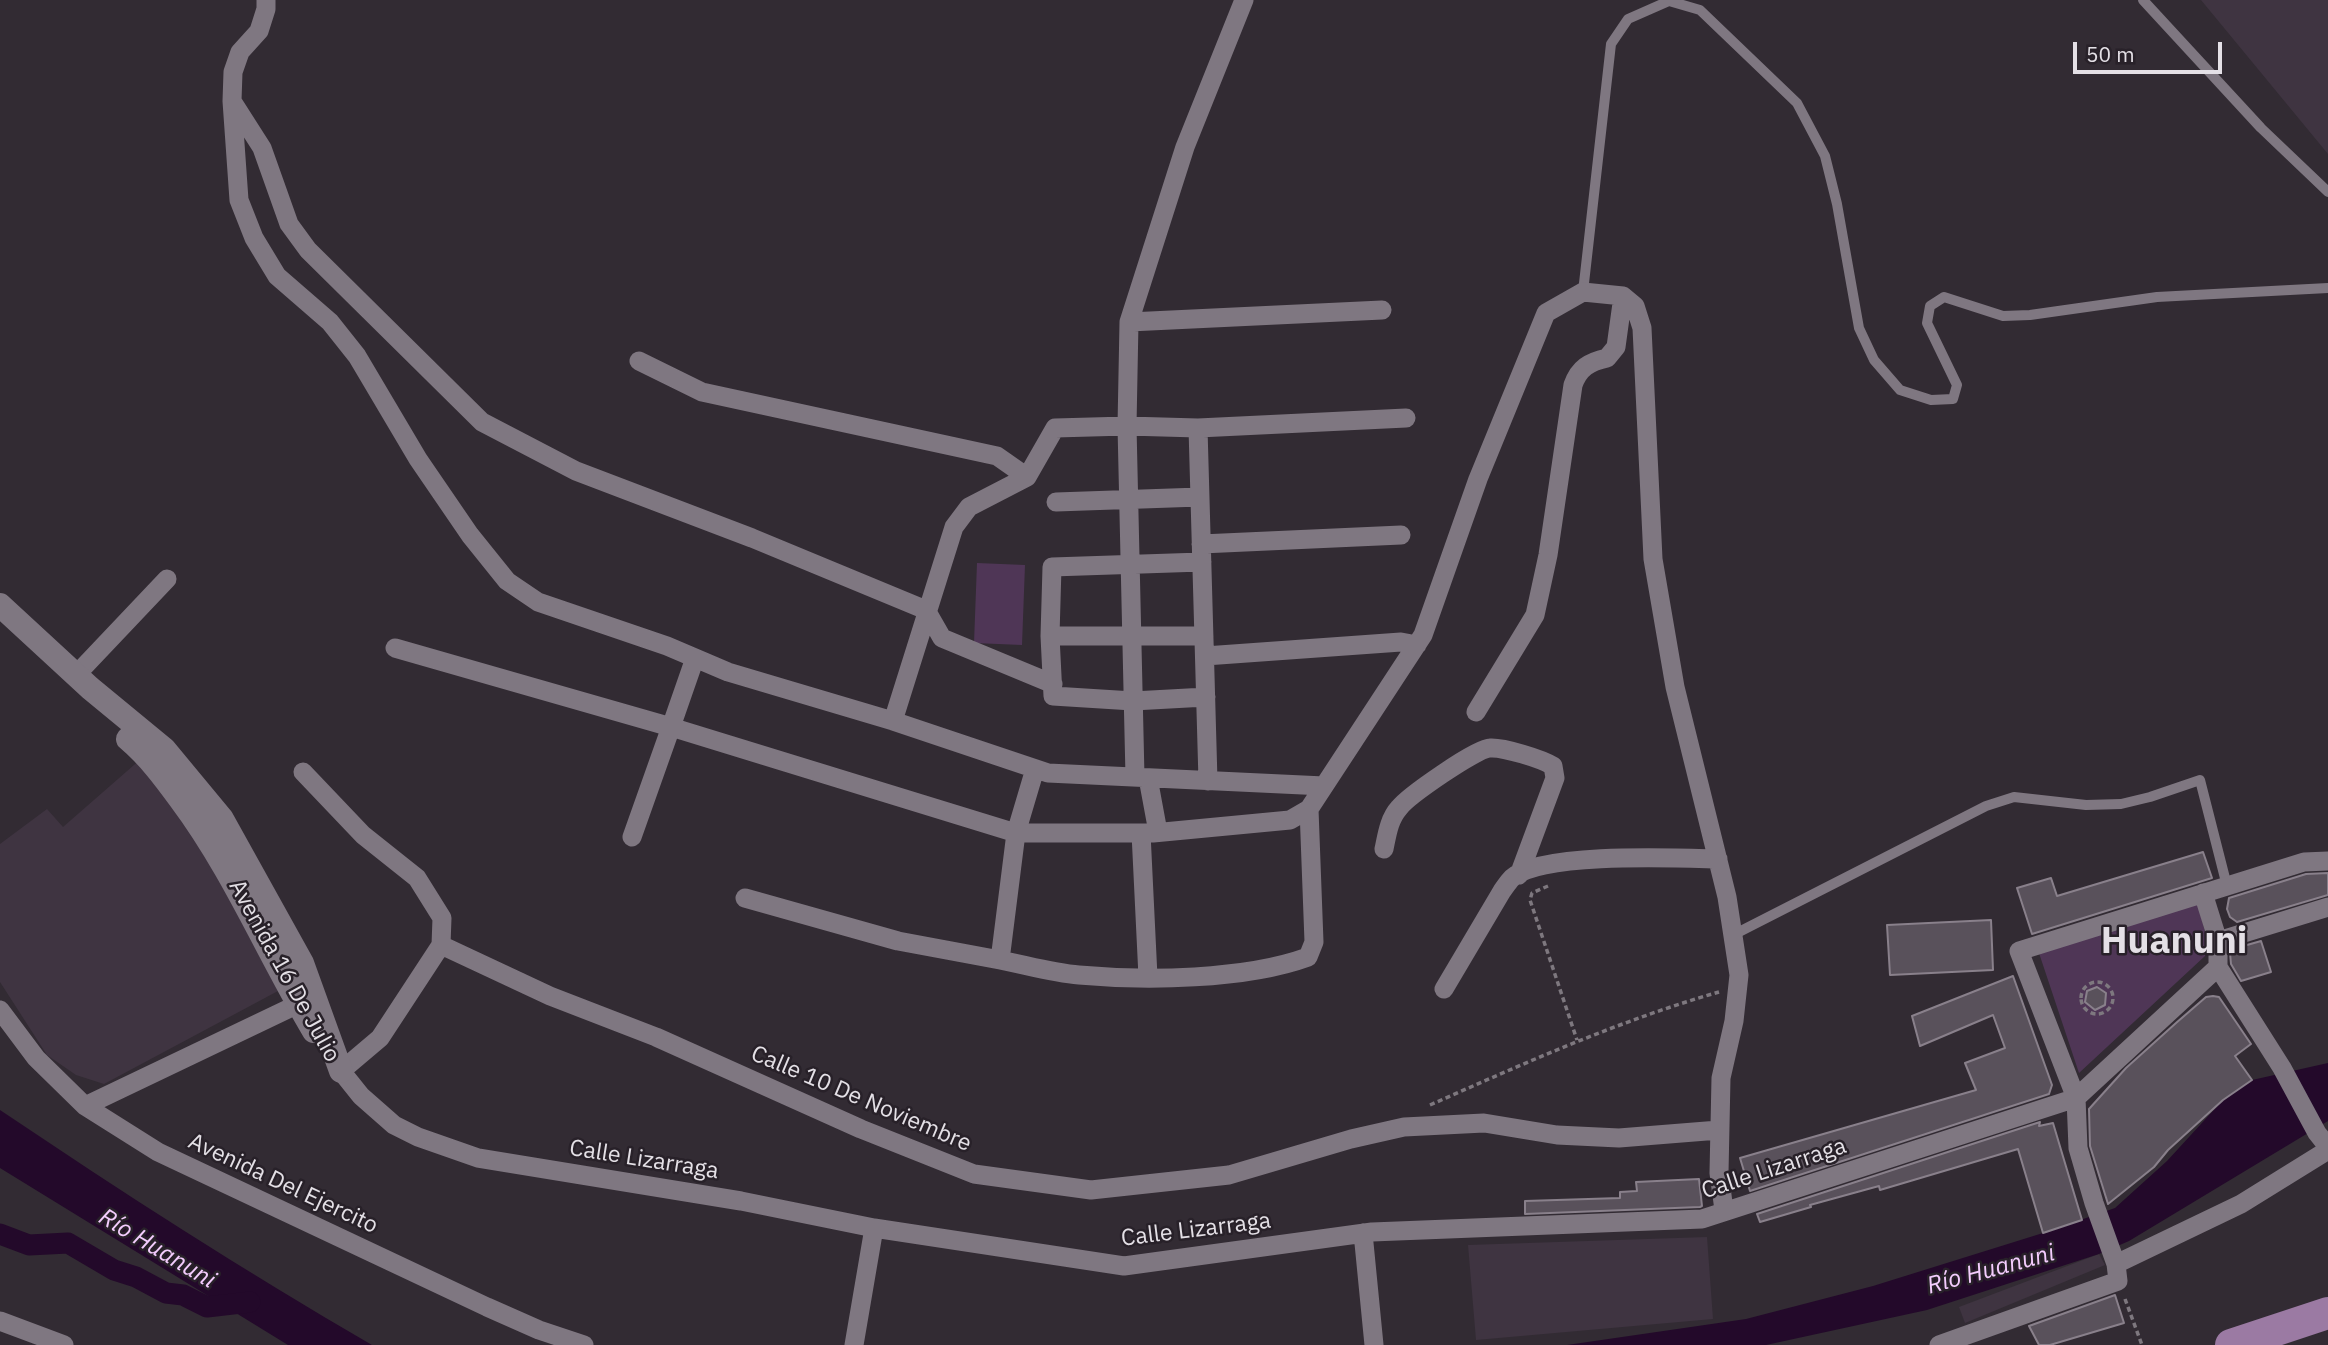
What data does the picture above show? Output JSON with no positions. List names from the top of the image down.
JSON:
{
  "streets": {
    "street": [
      "Avenida 16 De Julio",
      "Calle 10 De Noviembre",
      "Calle Lizarraga",
      "Avenida Del Ejercito"
    ]
  },
  "crossings": [
    ["Avenida 16 De Julio", "Calle Lizarraga"]
  ],
  "districts": ["Huanuni"],
  "water": ["Río Huanuni"],
  "scale_bar": "50 m"
}
